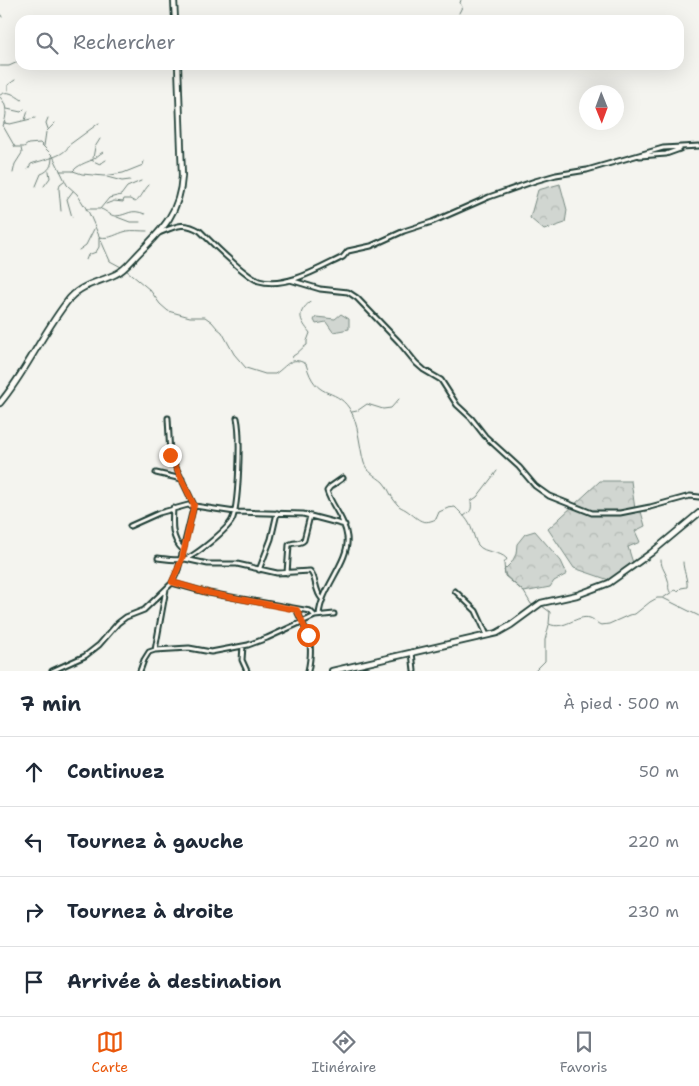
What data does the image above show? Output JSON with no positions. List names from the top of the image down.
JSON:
{
  "north": "bottom",
  "page": {
    "search": "Rechercher",
    "heading": ["7 min", "À pied · 500 m"],
    "list": [
      ["Continuez", "50 m"],
      ["Tournez à gauche", "220 m"],
      ["Tournez à droite", "230 m"],
      "Arrivée à destination"
    ],
    "nav": ["Carte", "Itinéraire", "Favoris"]
  }
}
